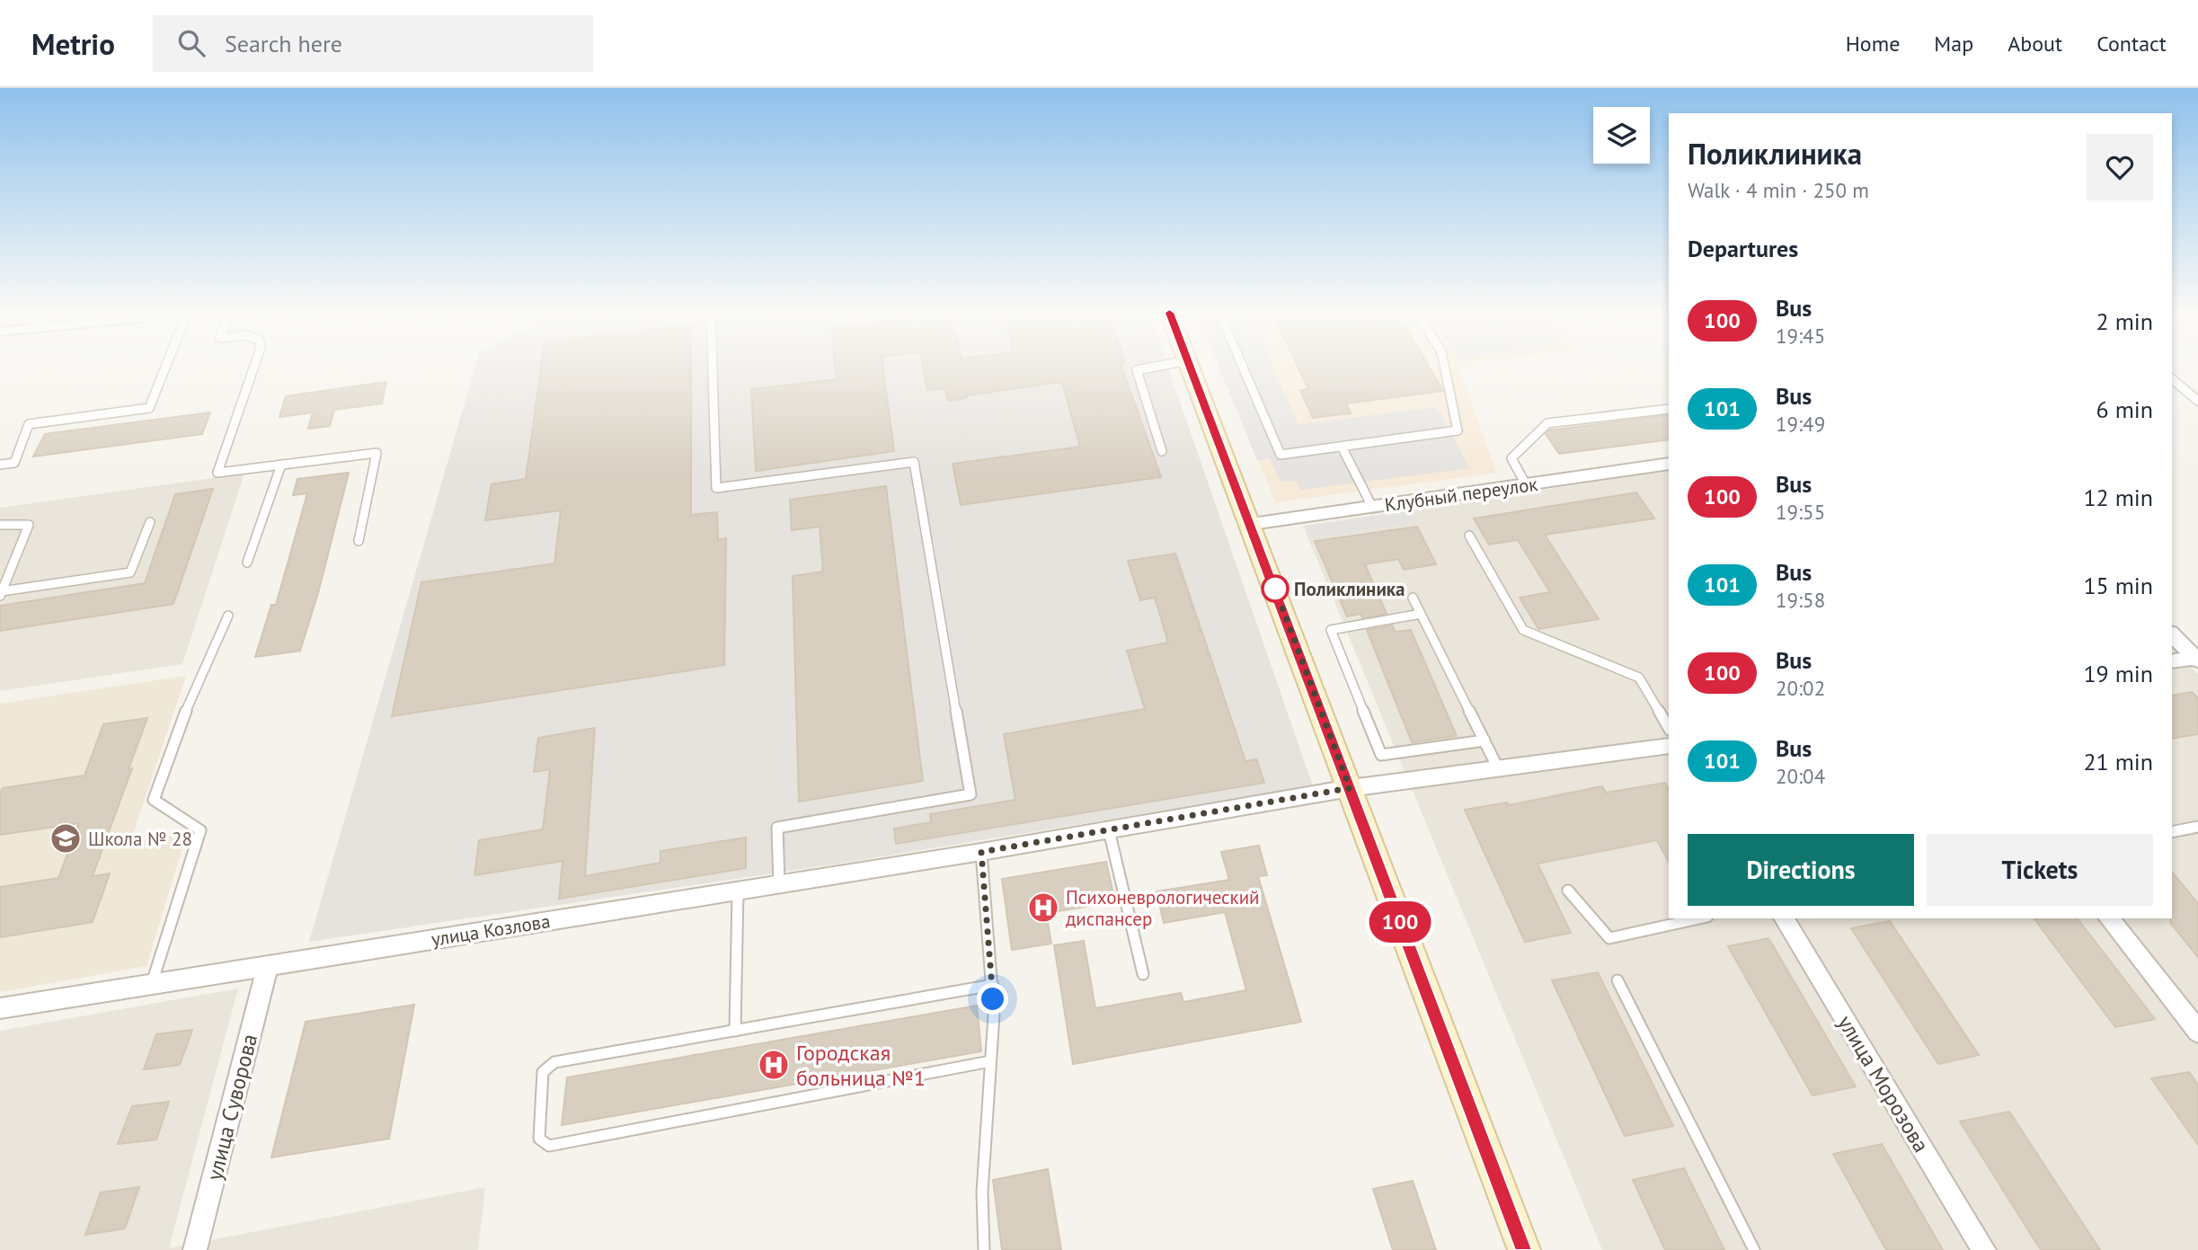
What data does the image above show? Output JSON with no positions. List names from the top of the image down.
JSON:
{
  "streets": {
    "street": [
      "Клубный переулок",
      "улица Козлова",
      "улица Морозова",
      "улица Суворова"
    ]
  },
  "crossings": [
    ["улица Козлова", "улица Суворова"]
  ],
  "places": {
    "other": ["Поликлиника"],
    "school or university": ["Школа № 28"],
    "hospital": ["Психоневрологический диспансер", "Городская больница №1"]
  },
  "lines": ["bus line 100"],
  "page": {
    "header": "Metrio",
    "search": "Search here",
    "nav": [
      "Home",
      "Map",
      "About",
      "Contact"
    ],
    "on_map": "100",
    "heading": [
      ["Поликлиника", "Walk · 4 min · 250 m"],
      "Departures"
    ],
    "list": [
      {
        "mark": "100",
        "name": "Bus",
        "note": "19:45",
        "value": "2 min"
      },
      {
        "mark": "101",
        "name": "Bus",
        "note": "19:49",
        "value": "6 min"
      },
      {
        "mark": "100",
        "name": "Bus",
        "note": "19:55",
        "value": "12 min"
      },
      {
        "mark": "101",
        "name": "Bus",
        "note": "19:58",
        "value": "15 min"
      },
      {
        "mark": "100",
        "name": "Bus",
        "note": "20:02",
        "value": "19 min"
      },
      {
        "mark": "101",
        "name": "Bus",
        "note": "20:04",
        "value": "21 min"
      }
    ],
    "buttons": ["Directions", "Tickets"]
  }
}
